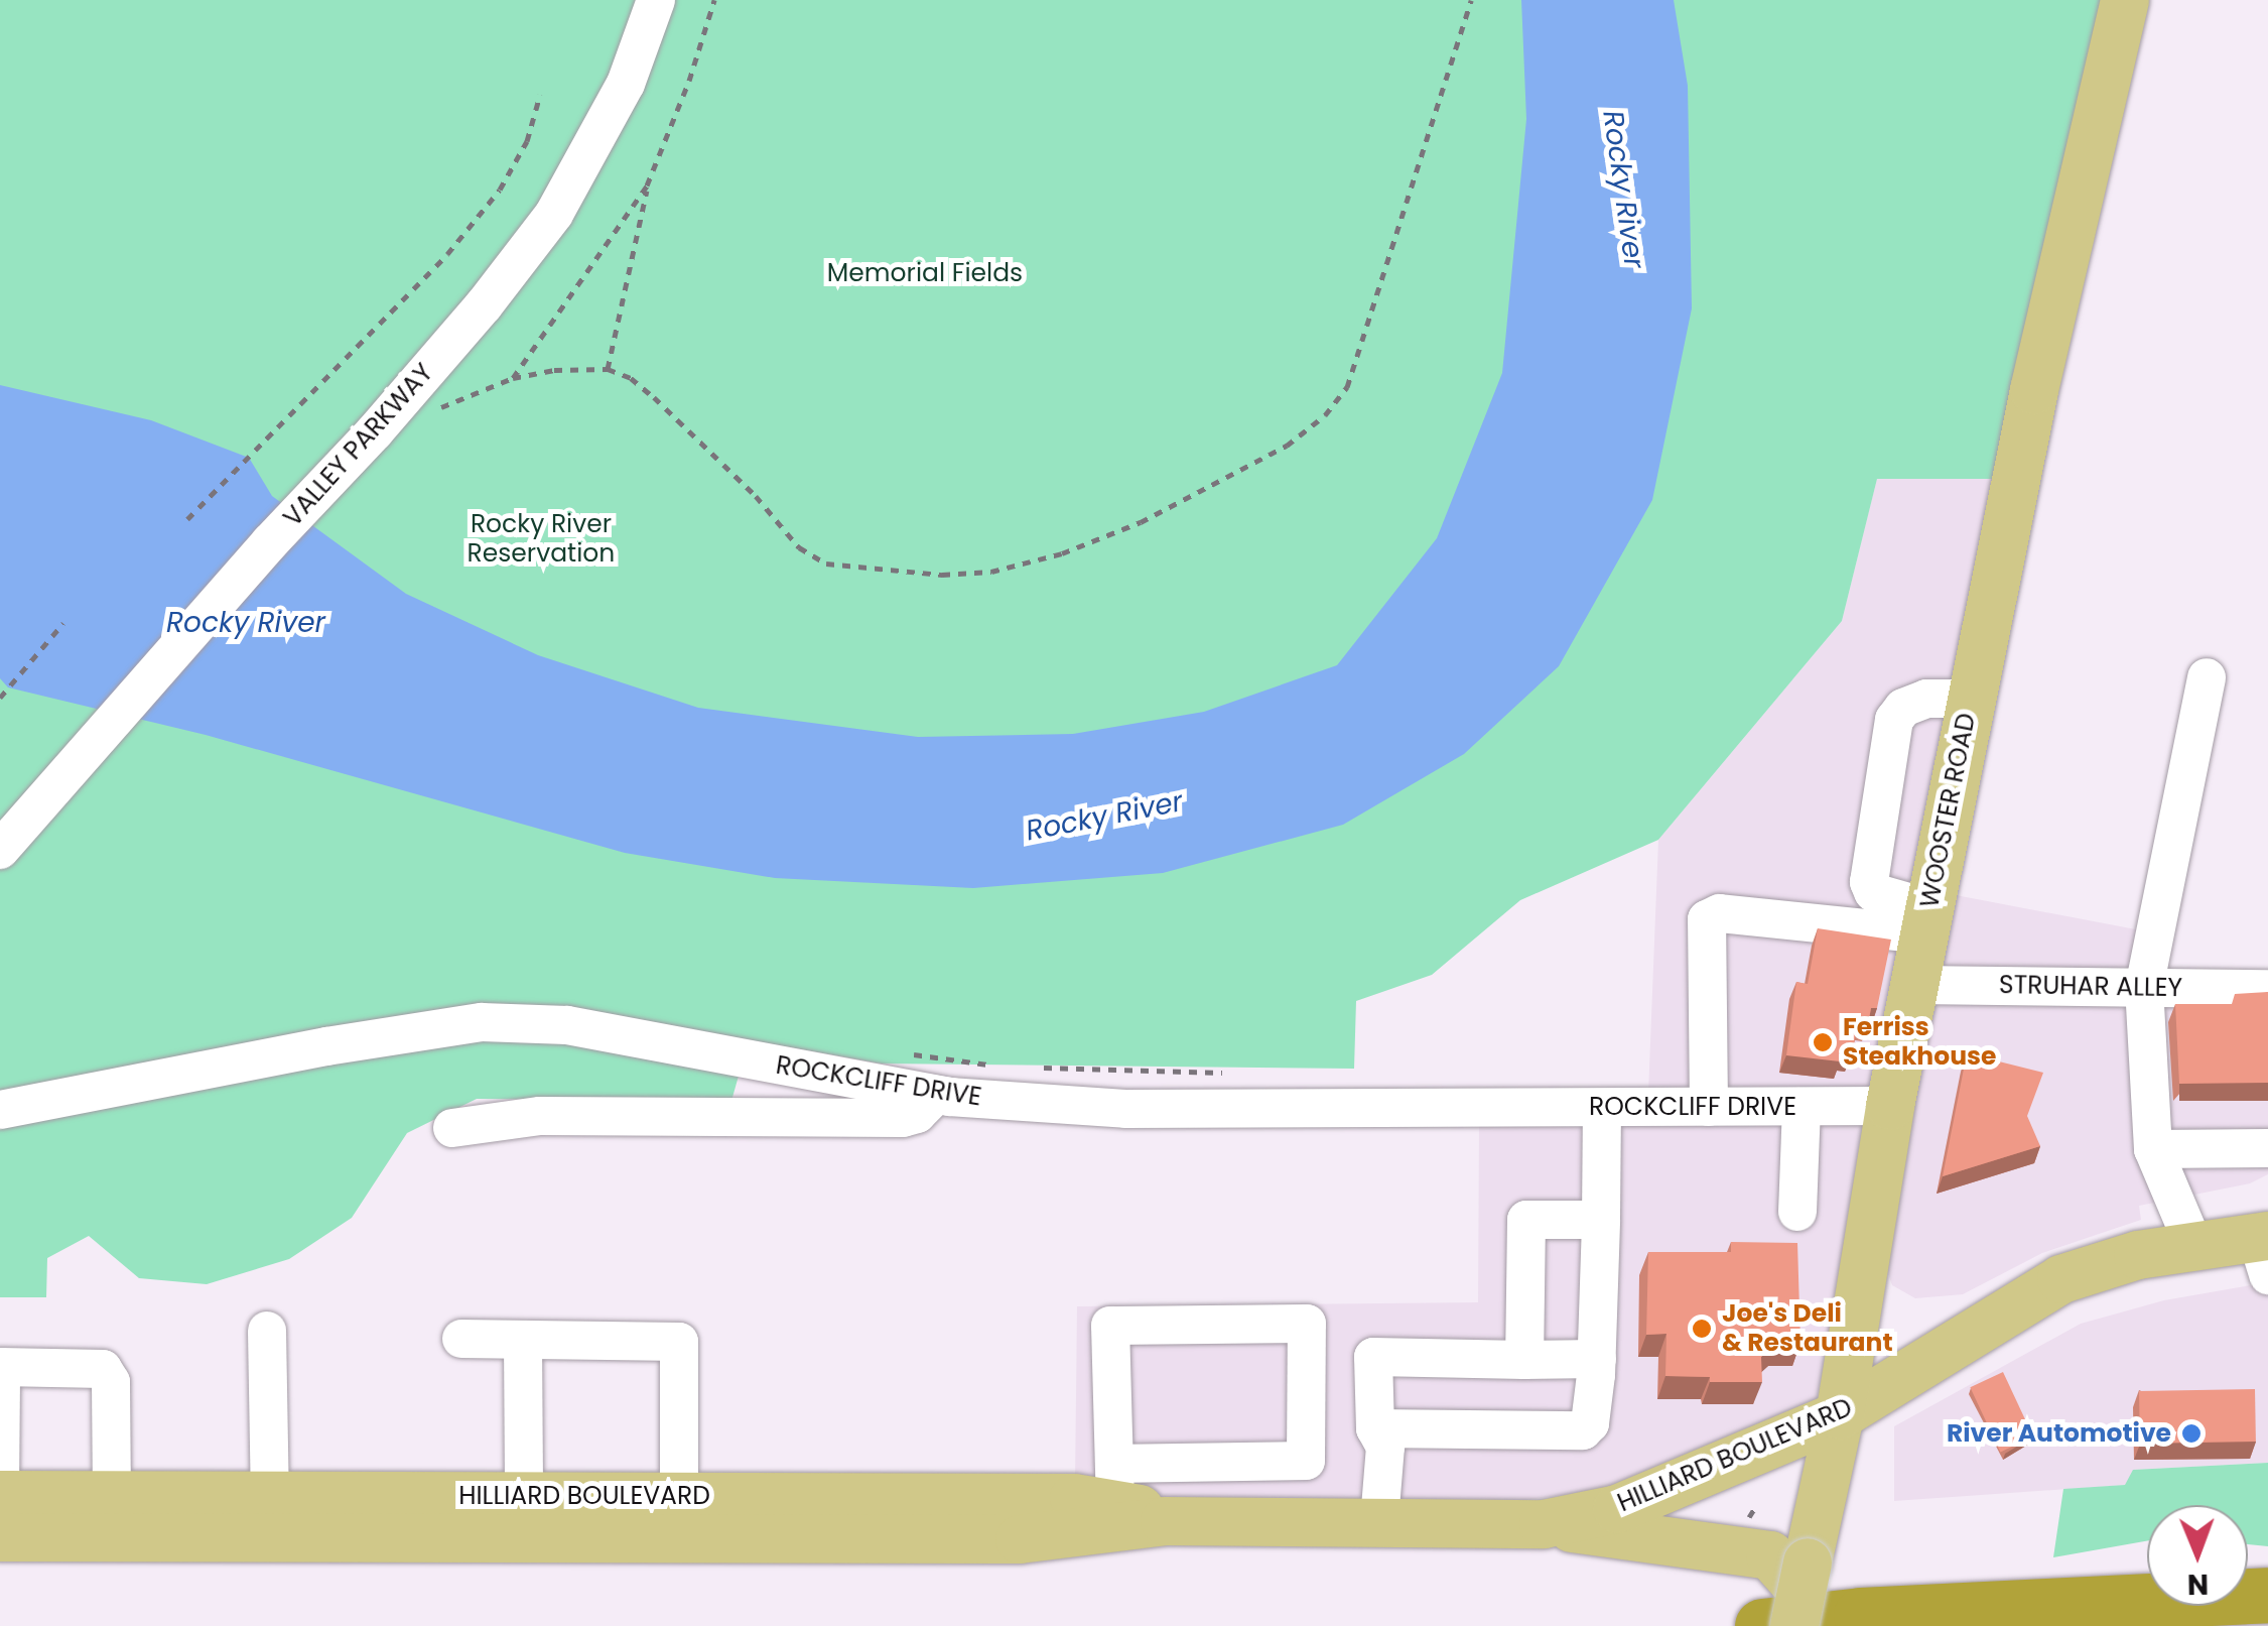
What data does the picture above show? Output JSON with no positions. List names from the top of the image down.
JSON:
{
  "streets": {
    "main road": ["WOOSTER ROAD", "HILLIARD BOULEVARD"],
    "street": ["VALLEY PARKWAY", "STRUHAR ALLEY", "ROCKCLIFF DRIVE"]
  },
  "crossings": [
    ["WOOSTER ROAD", "STRUHAR ALLEY"],
    ["WOOSTER ROAD", "ROCKCLIFF DRIVE"],
    ["WOOSTER ROAD", "HILLIARD BOULEVARD"]
  ],
  "water": ["Rocky River"],
  "parks": ["Memorial Fields", "Rocky River Reservation"],
  "places": ["Ferriss Steakhouse", "Joe's Deli & Restaurant", "River Automotive"],
  "north": "bottom"
}
